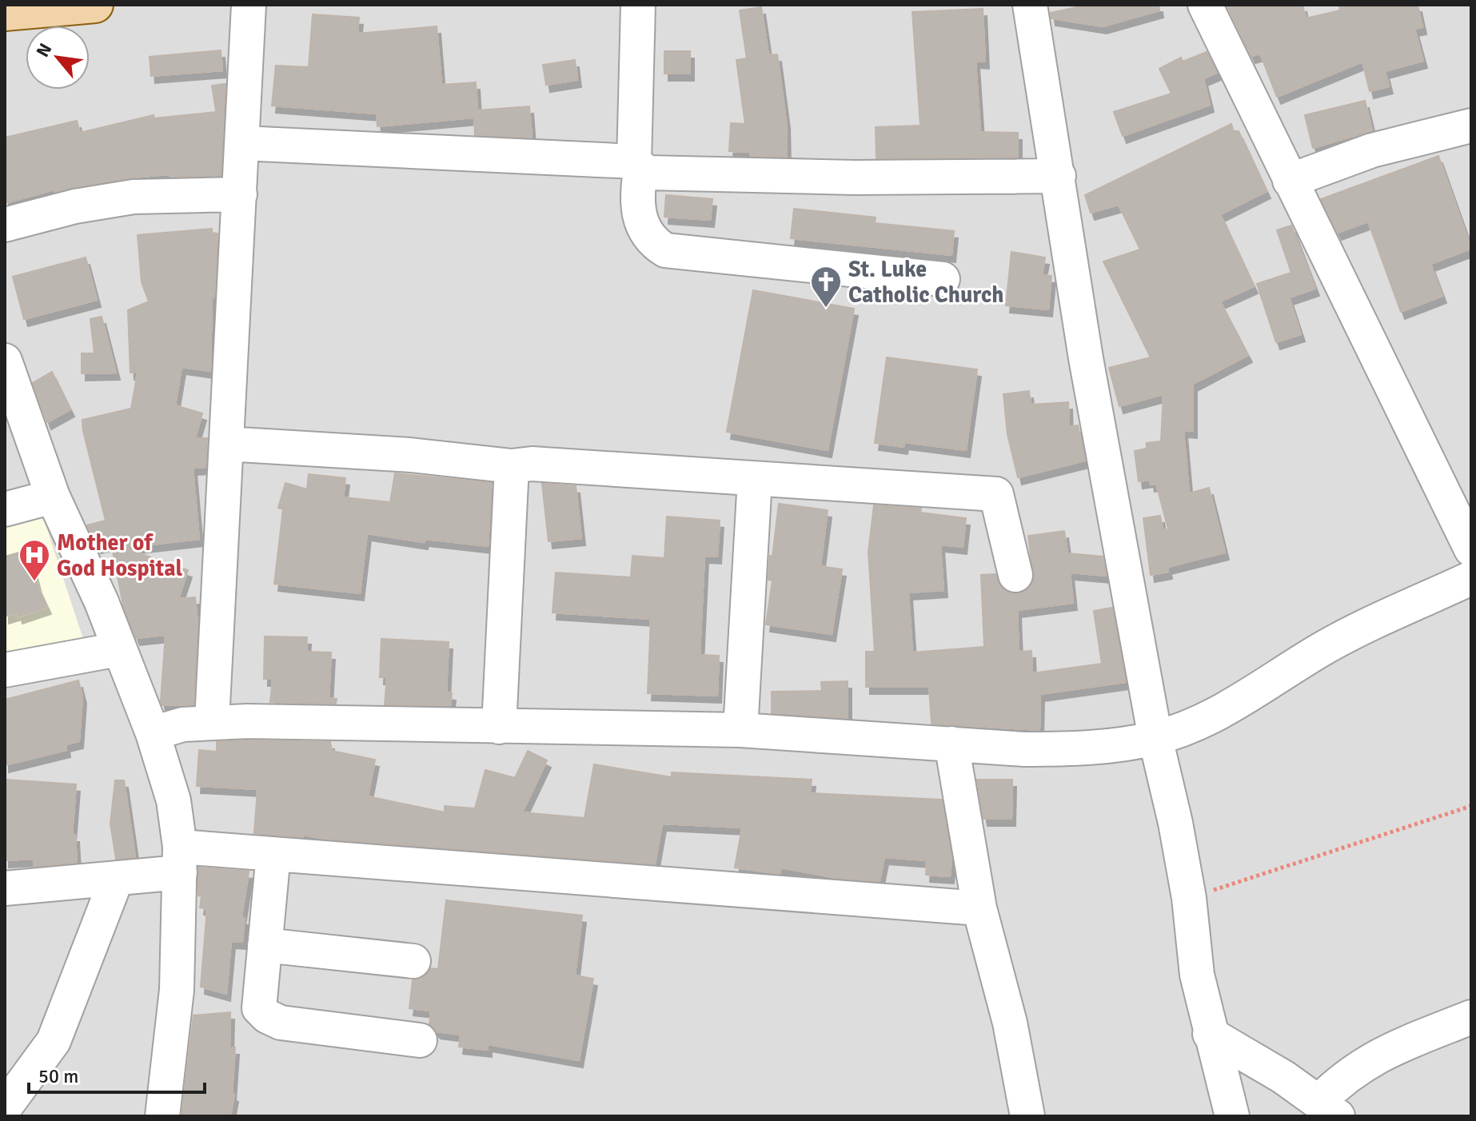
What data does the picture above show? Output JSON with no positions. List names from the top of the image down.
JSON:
{
  "places": {
    "church": ["St. Luke Catholic Church"],
    "hospital": ["Mother of God Hospital"]
  },
  "scale_bar": "50 m",
  "north": "top left"
}
